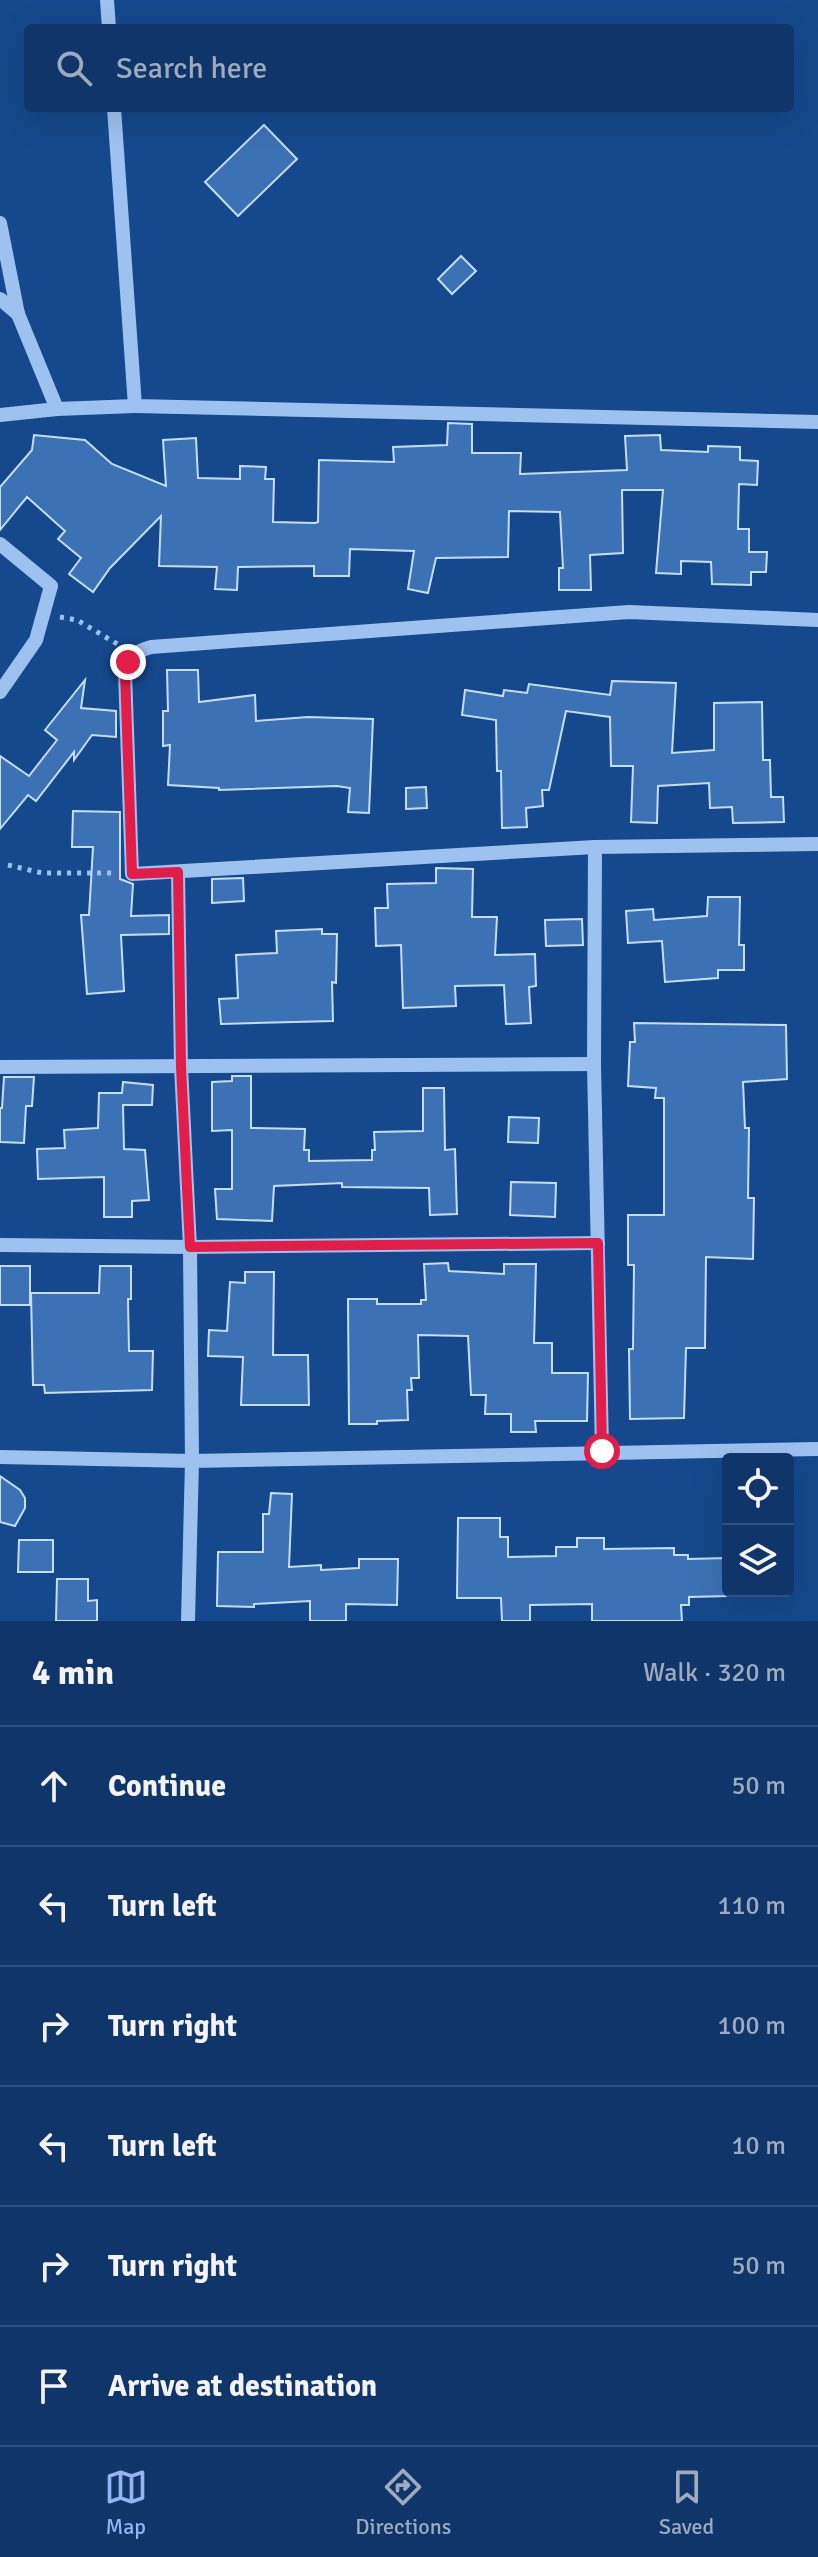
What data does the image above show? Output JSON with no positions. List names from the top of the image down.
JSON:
{
  "page": {
    "search": "Search here",
    "heading": ["4 min", "Walk · 320 m"],
    "list": [
      ["Continue", "50 m"],
      ["Turn left", "110 m"],
      ["Turn right", "100 m"],
      ["Turn left", "10 m"],
      ["Turn right", "50 m"],
      "Arrive at destination"
    ],
    "nav": ["Map", "Directions", "Saved"]
  }
}
